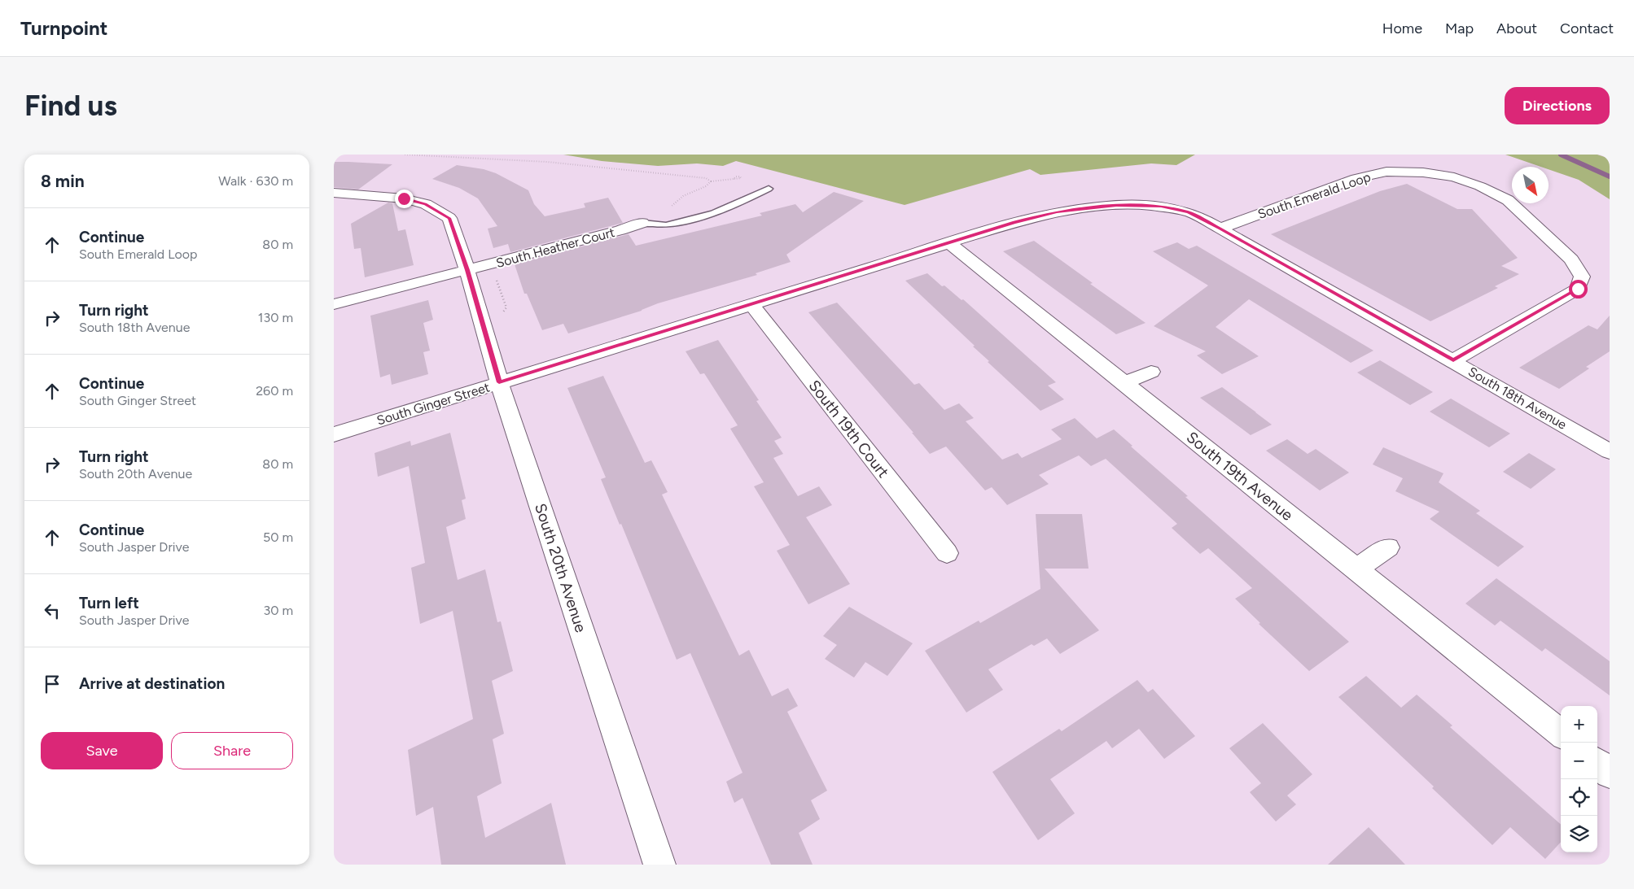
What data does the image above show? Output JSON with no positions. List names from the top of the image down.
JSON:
{
  "streets": {
    "street": [
      "South Emerald Loop",
      "South Heather Court",
      "South 18th Avenue",
      "South Ginger Street",
      "South 19th Court",
      "South 19th Avenue",
      "South 20th Avenue"
    ]
  },
  "crossings": [
    ["South Emerald Loop", "South 18th Avenue"],
    ["South Heather Court", "South 20th Avenue"],
    ["South 18th Avenue", "South Ginger Street"],
    ["South Ginger Street", "South 19th Court"],
    ["South Ginger Street", "South 19th Avenue"],
    ["South Ginger Street", "South 20th Avenue"]
  ],
  "north": "bottom right",
  "page": {
    "header": "Turnpoint",
    "nav": [
      "Home",
      "Map",
      "About",
      "Contact"
    ],
    "buttons": [
      "Directions",
      ["Save", "Share"]
    ],
    "title": "Find us",
    "heading": ["8 min", "Walk · 630 m"],
    "list": [
      ["Continue", "South Emerald Loop", "80 m"],
      ["Turn right", "South 18th Avenue", "130 m"],
      ["Continue", "South Ginger Street", "260 m"],
      ["Turn right", "South 20th Avenue", "80 m"],
      ["Continue", "South Jasper Drive", "50 m"],
      ["Turn left", "South Jasper Drive", "30 m"],
      "Arrive at destination"
    ],
    "map_buttons": ["+", "−"]
  }
}
